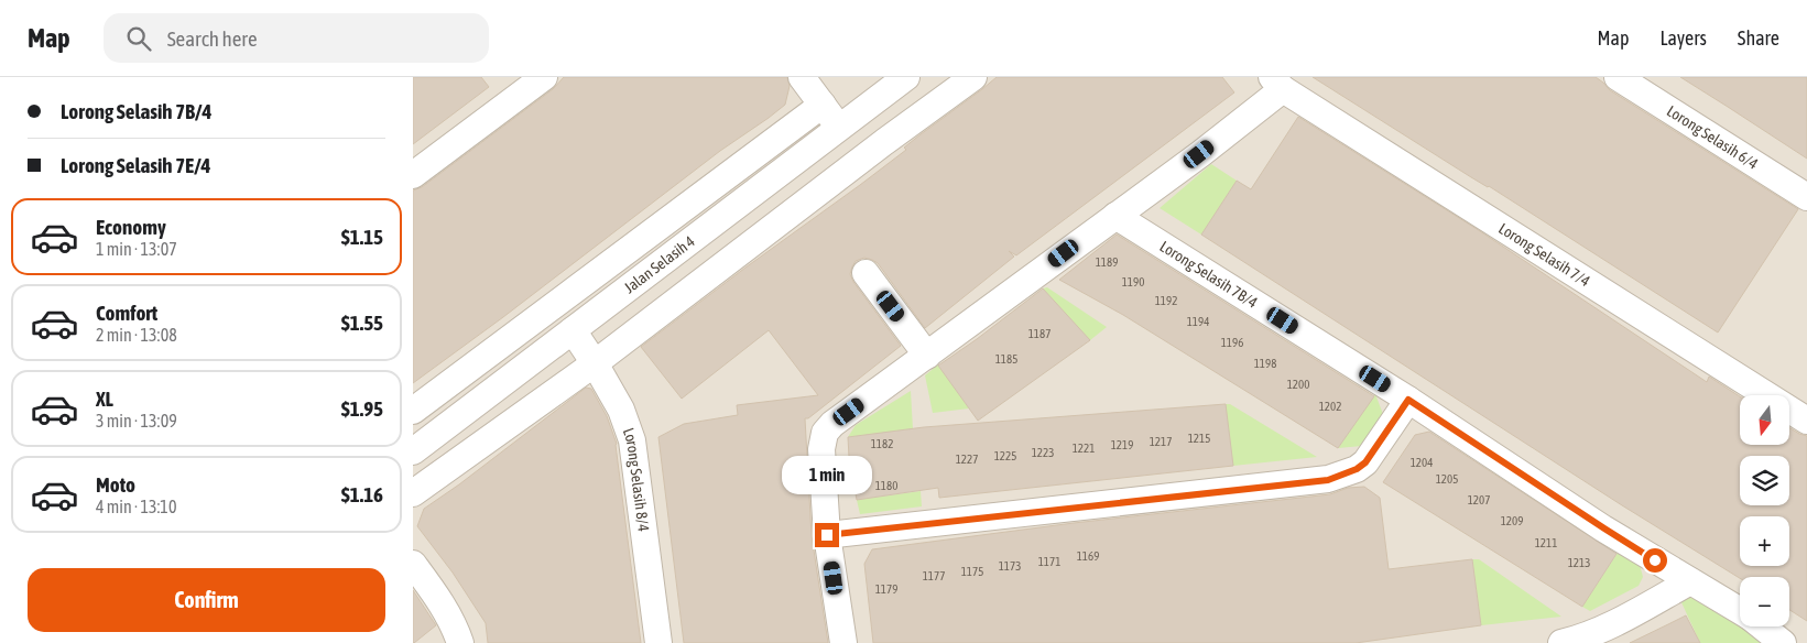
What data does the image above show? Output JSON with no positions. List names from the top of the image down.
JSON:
{
  "streets": {
    "street": [
      "Lorong Selasih 6/4",
      "Lorong Selasih 7/4",
      "Jalan Selasih 4",
      "Lorong Selasih 7B/4",
      "Lorong Selasih 8/4"
    ]
  },
  "crossings": [
    ["Jalan Selasih 4", "Lorong Selasih 8/4"]
  ],
  "house_numbers": [
    "1189",
    "1190",
    "1192",
    "1194",
    "1187",
    "1196",
    "1185",
    "1198",
    "1200",
    "1202",
    "1215",
    "1217",
    "1182",
    "1219",
    "1221",
    "1223",
    "1225",
    "1227",
    "1204",
    "1205",
    "1180",
    "1207",
    "1209",
    "1211",
    "1169",
    "1171",
    "1213",
    "1173",
    "1175",
    "1177",
    "1179"
  ],
  "north": "bottom",
  "page": {
    "header": "Map",
    "search": "Search here",
    "nav": ["Map", "Layers", "Share"],
    "banner": ["Lorong Selasih 7B/4", "Lorong Selasih 7E/4"],
    "list": [
      {
        "name": "Economy",
        "note": "1 min · 13:07",
        "value": "$1.15"
      },
      {
        "name": "Comfort",
        "note": "2 min · 13:08",
        "value": "$1.55"
      },
      {
        "name": "XL",
        "note": "3 min · 13:09",
        "value": "$1.95"
      },
      {
        "name": "Moto",
        "note": "4 min · 13:10",
        "value": "$1.16"
      }
    ],
    "map_buttons": ["+", "−"],
    "bubble": "1 min",
    "buttons": "Confirm"
  }
}
